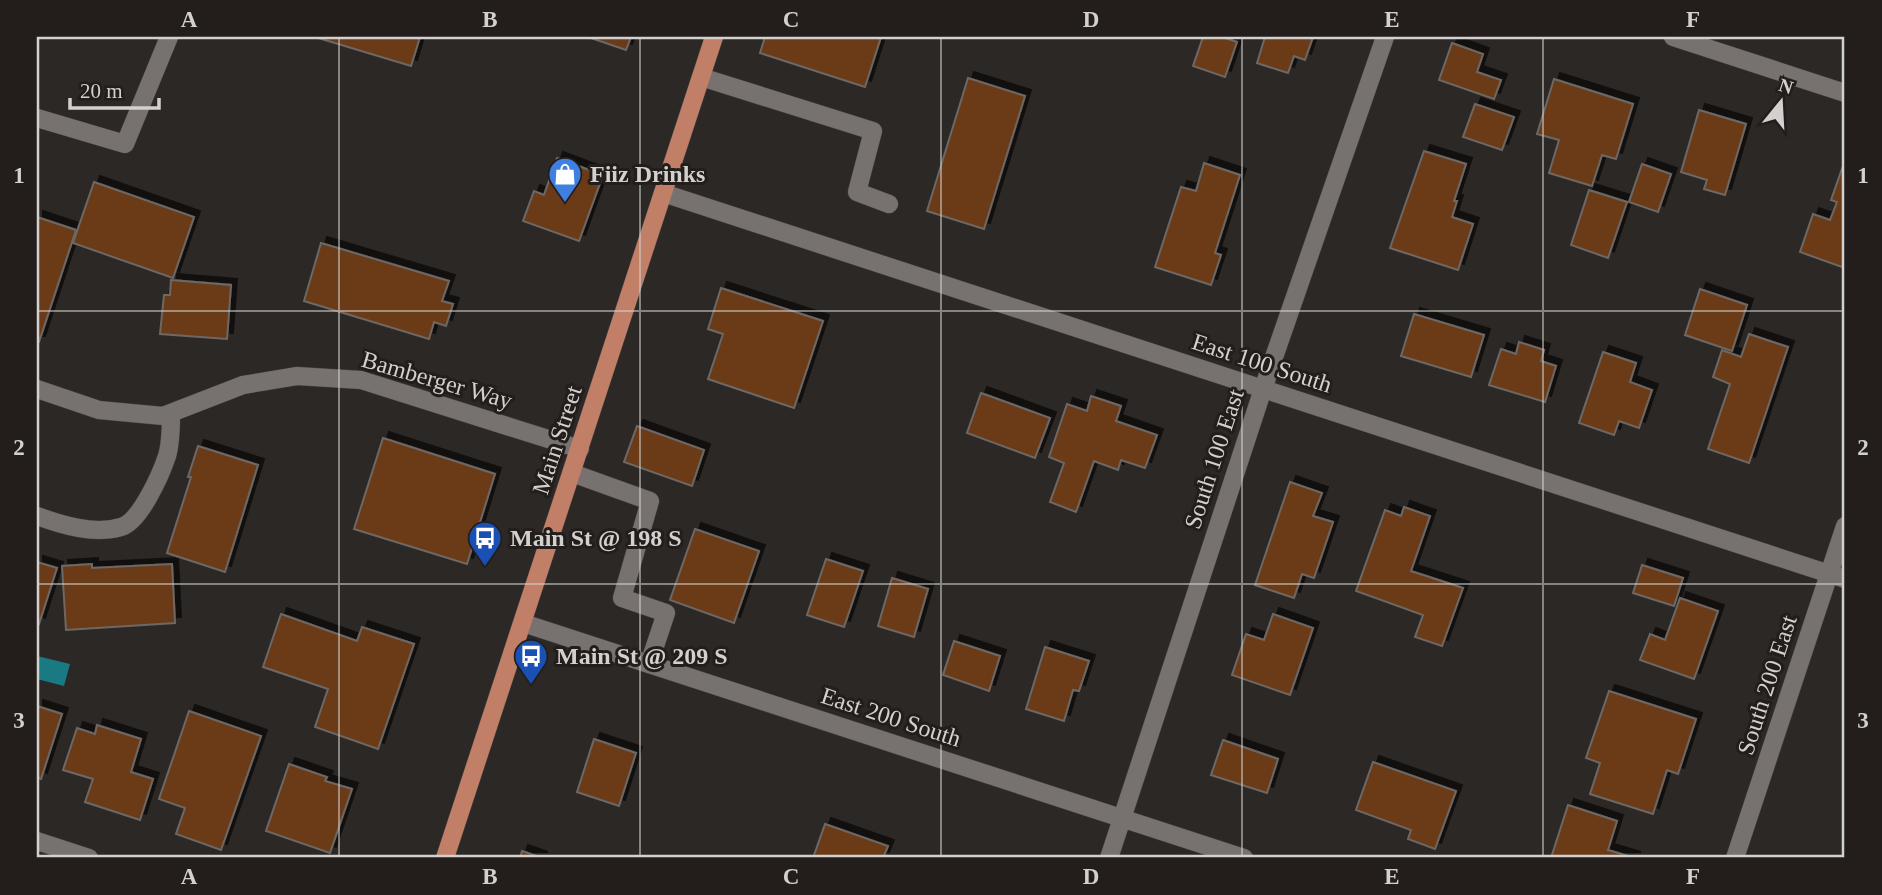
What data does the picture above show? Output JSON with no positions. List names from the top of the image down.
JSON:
{
  "streets": {
    "main road": ["Main Street"],
    "street": [
      "East 100 South",
      "Bamberger Way",
      "South 100 East",
      "South 200 East",
      "East 200 South"
    ]
  },
  "crossings": [
    ["East 100 South", "Main Street"],
    ["East 100 South", "South 100 East"],
    ["East 100 South", "South 200 East"],
    ["Bamberger Way", "Main Street"],
    ["Main Street", "East 200 South"],
    ["South 100 East", "East 200 South"]
  ],
  "places": {
    "shop": ["Fiiz Drinks"],
    "bus stop": ["Main St @ 198 S", "Main St @ 209 S"]
  },
  "scale_bar": "20 m",
  "north": "top",
  "grid": {
    "columns": [
      "A",
      "B",
      "C",
      "D",
      "E",
      "F"
    ],
    "rows": ["1", "2", "3"]
  }
}
